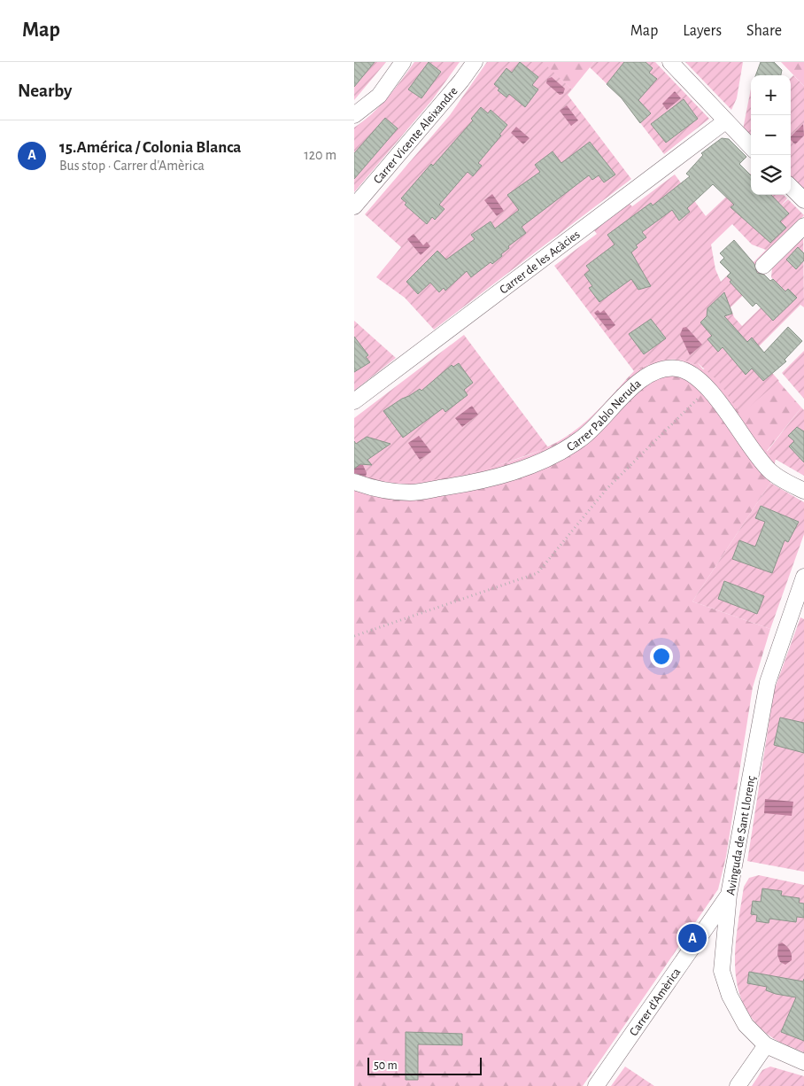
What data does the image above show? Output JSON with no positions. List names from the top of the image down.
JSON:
{
  "streets": {
    "street": [
      "Carrer Vicente Aleixandre",
      "Carrer de les Acàcies",
      "Carrer Pablo Neruda",
      "Avinguda de Sant Llorenç",
      "Carrer d'Amèrica"
    ]
  },
  "crossings": [
    ["Avinguda de Sant Llorenç", "Carrer d'Amèrica"]
  ],
  "scale_bar": "50 m",
  "page": {
    "header": "Map",
    "nav": ["Map", "Layers", "Share"],
    "heading": "Nearby",
    "map_buttons": ["+", "−"],
    "list": [
      {
        "mark": "A",
        "name": "15.América / Colonia Blanca",
        "note": "Bus stop · Carrer d'Amèrica",
        "value": "120 m"
      }
    ],
    "pins": "A",
    "scale": "50 m"
  }
}
